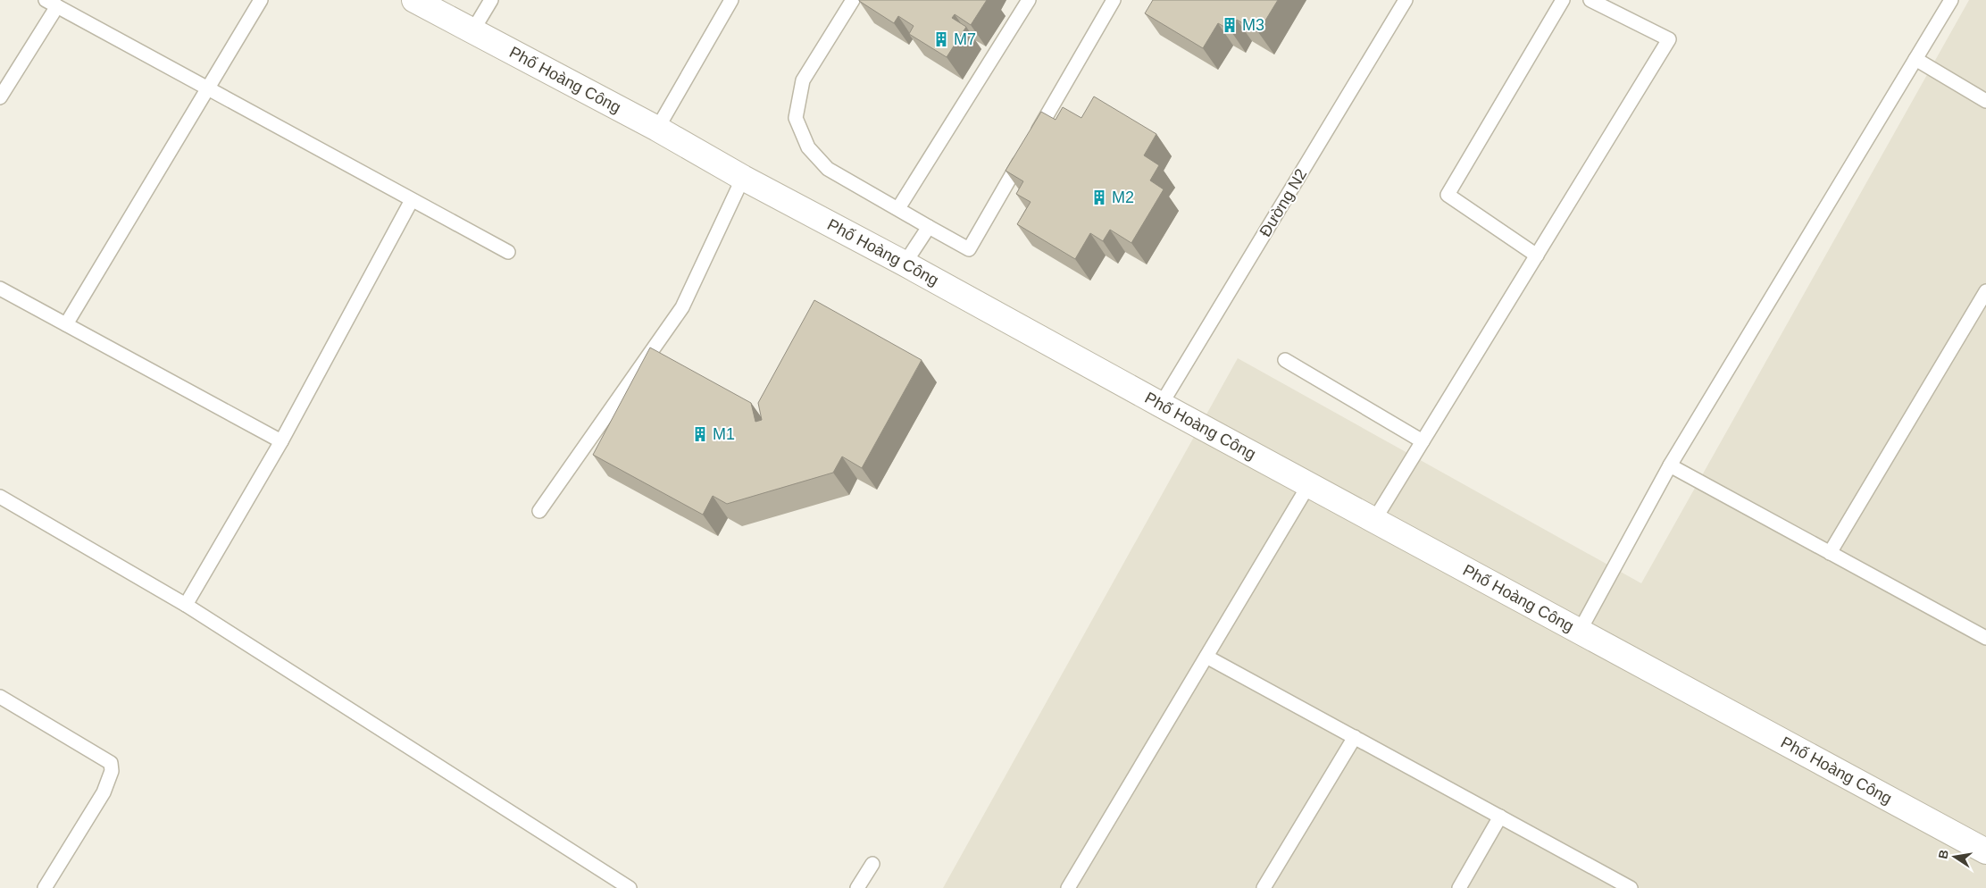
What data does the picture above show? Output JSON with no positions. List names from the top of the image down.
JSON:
{
  "streets": {
    "street": ["Phố Hoàng Công"],
    "lane": ["Đường N2"]
  },
  "crossings": [
    ["Phố Hoàng Công", "Đường N2"]
  ],
  "places": {
    "building": [
      "M3",
      "M7",
      "M2",
      "M1"
    ]
  },
  "north": "left"
}
